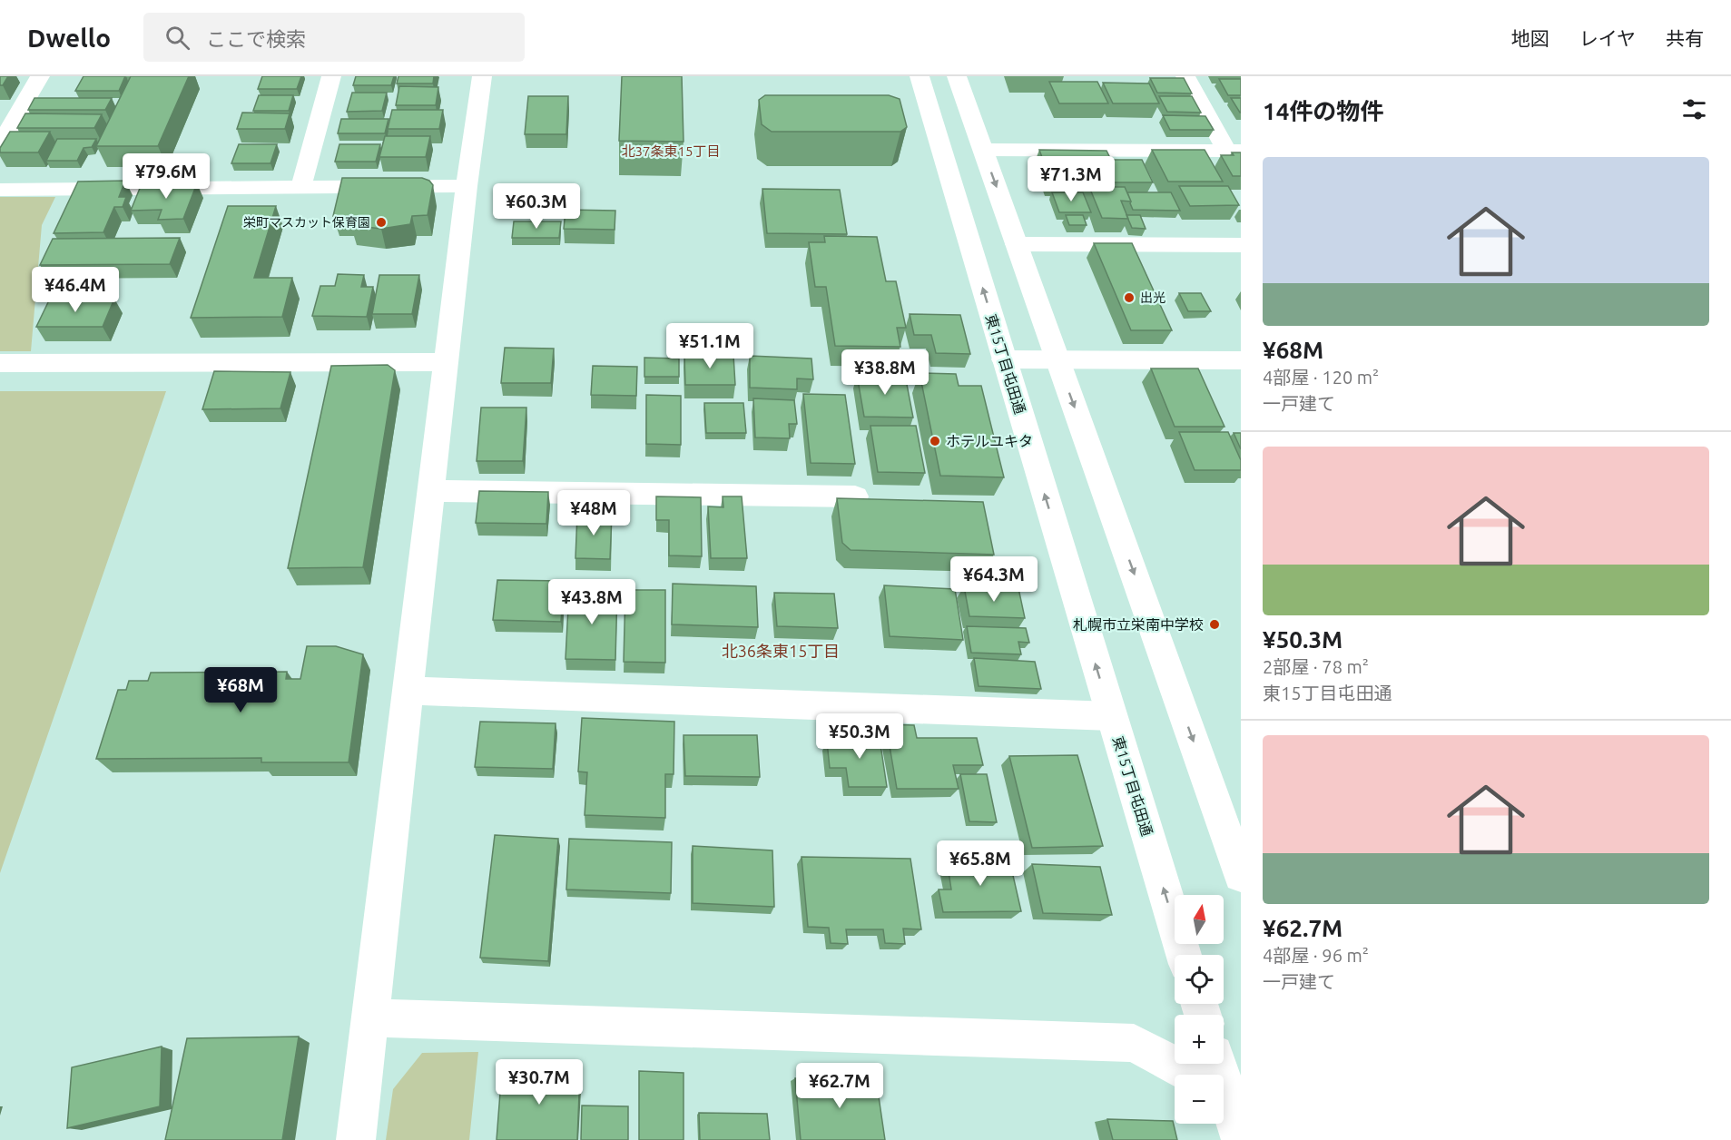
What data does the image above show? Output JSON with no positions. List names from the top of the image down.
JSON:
{
  "streets": {
    "street": ["東15丁目屯田通"]
  },
  "districts": ["北37条東15丁目", "北36条東15丁目"],
  "places": [
    "栄町マスカット保育園",
    "出光",
    "ホテルユキタ",
    "札幌市立栄南中学校"
  ],
  "north": "top",
  "page": {
    "header": "Dwello",
    "search": "ここで検索",
    "nav": ["地図", "レイヤ", "共有"],
    "heading": "14件の物件",
    "list": [
      {
        "name": "¥68M",
        "note": "4部屋 · 120 m² · 一戸建て"
      },
      {
        "name": "¥50.3M",
        "note": "2部屋 · 78 m² · 東15丁目屯田通"
      },
      {
        "name": "¥62.7M",
        "note": "4部屋 · 96 m² · 一戸建て"
      }
    ],
    "price": [
      "¥79.6M",
      "¥71.3M",
      "¥60.3M",
      "¥46.4M",
      "¥51.1M",
      "¥38.8M",
      "¥48M",
      "¥64.3M",
      "¥43.8M",
      "¥68M",
      "¥50.3M",
      "¥65.8M",
      "¥30.7M",
      "¥62.7M"
    ],
    "map_buttons": ["+", "−"]
  }
}
